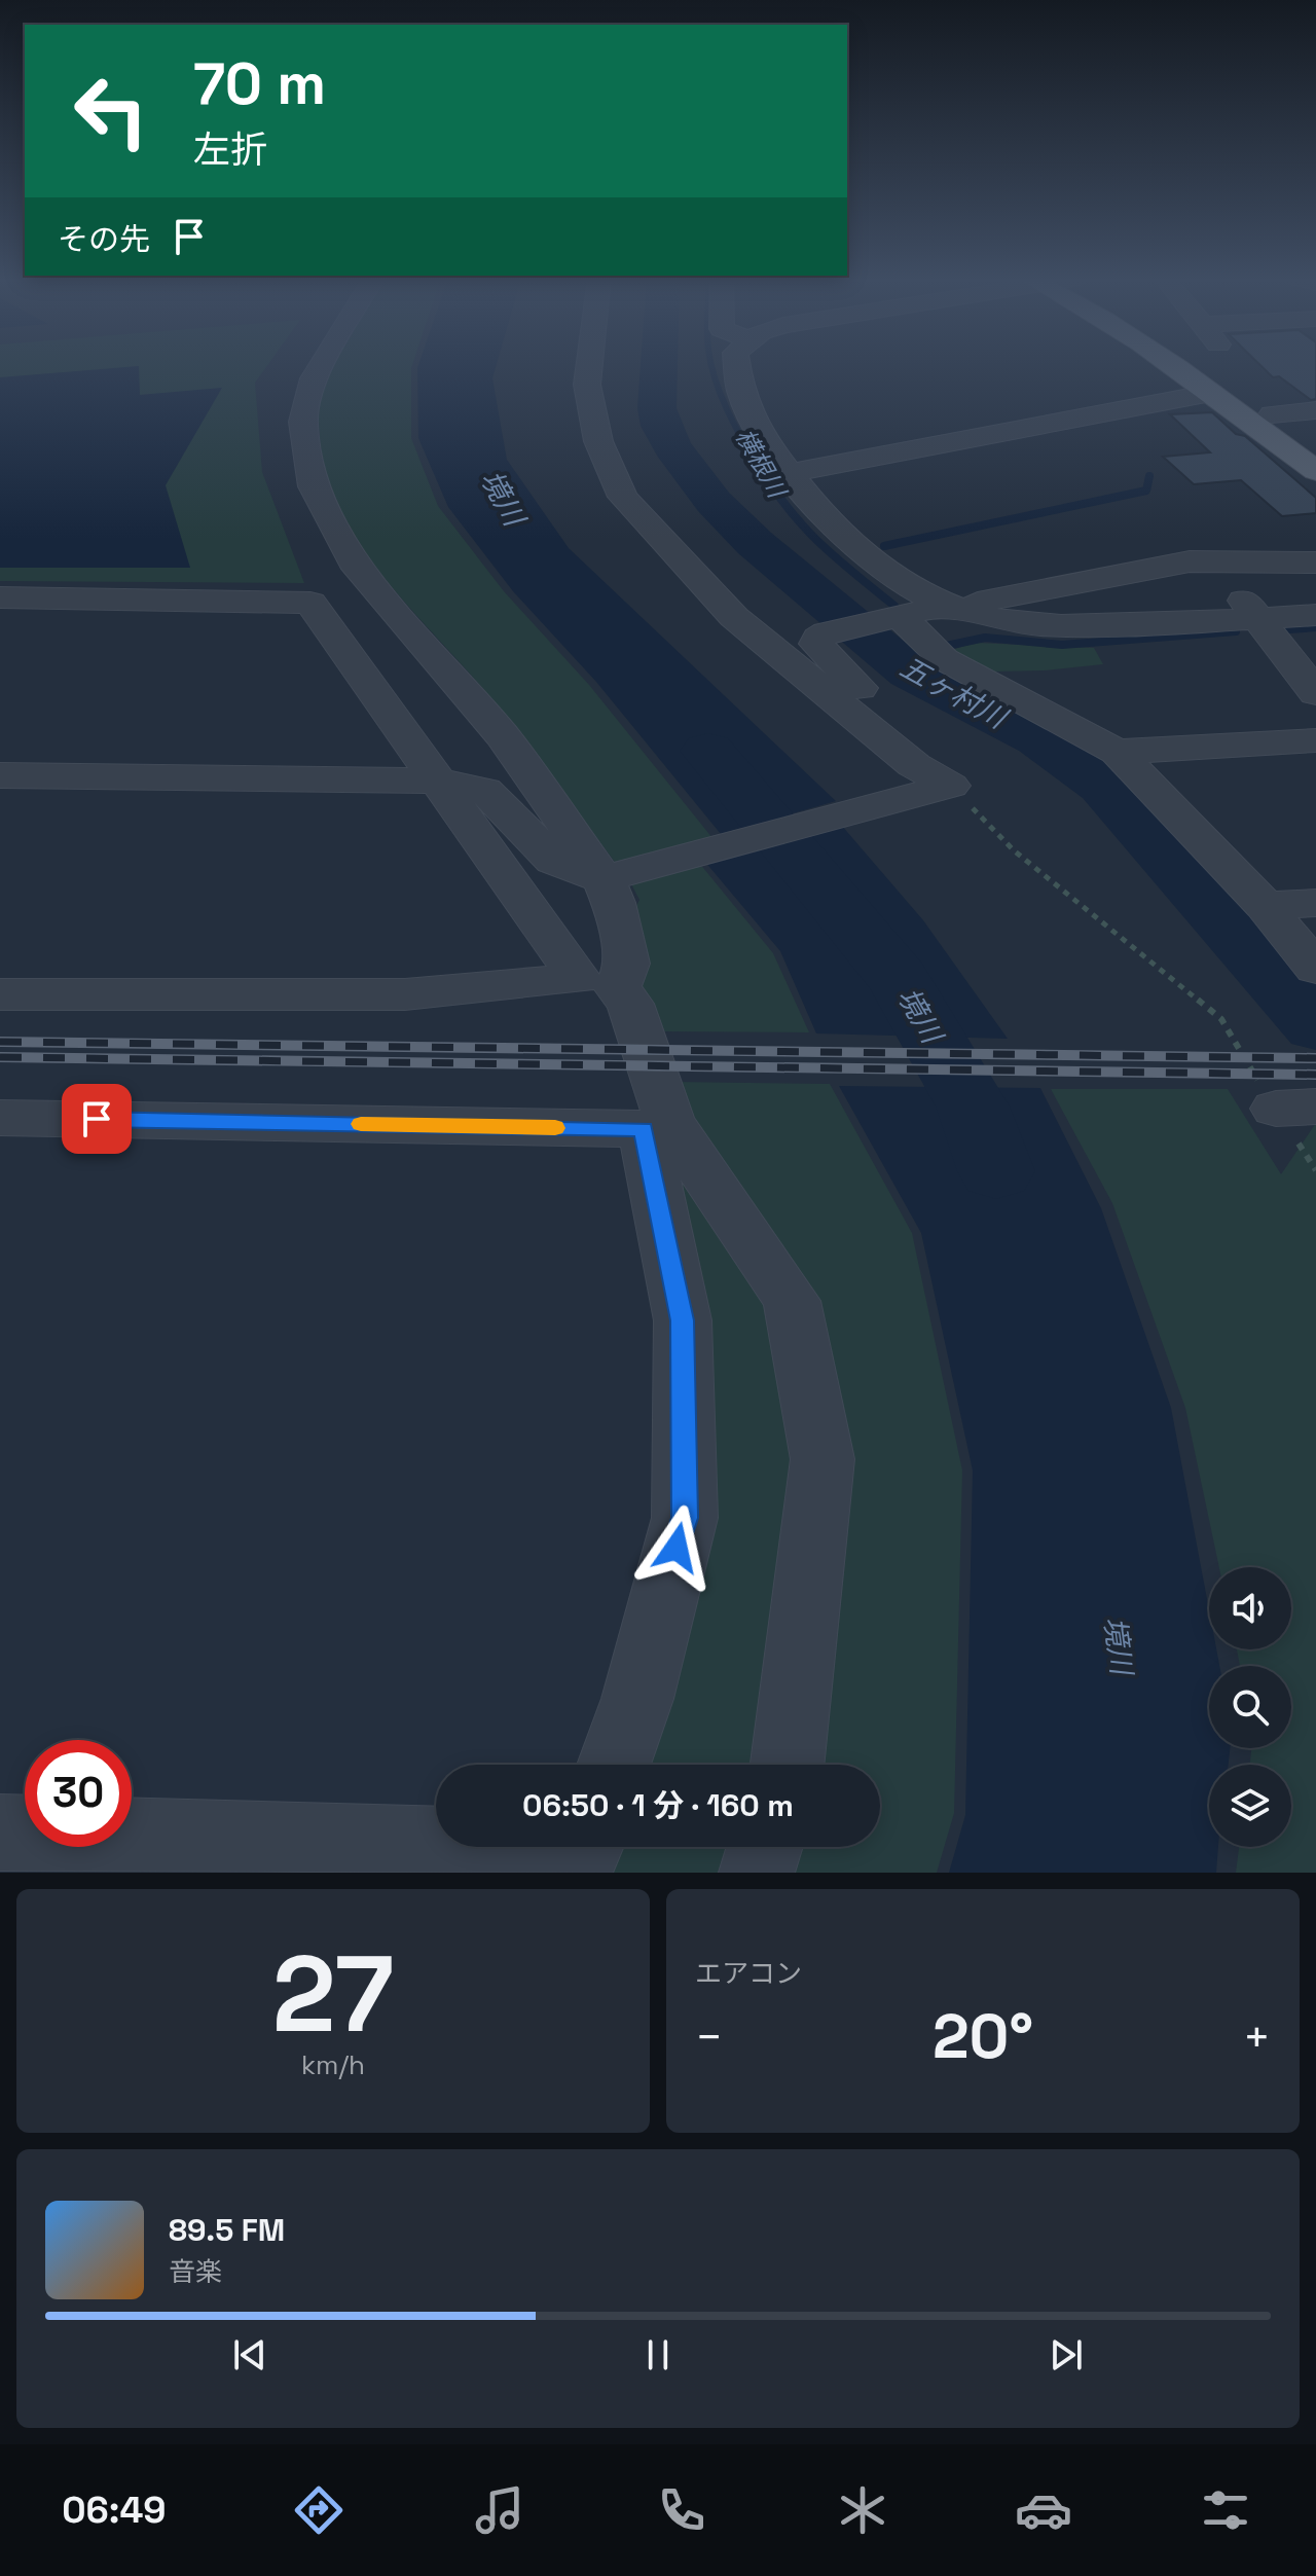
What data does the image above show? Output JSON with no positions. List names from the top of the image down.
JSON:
{
  "water": ["横根川", "境川", "五ヶ村川"],
  "page": {
    "turn": ["70 m", "左折"],
    "then": "その先",
    "limit": "30",
    "trip": "06:50 · 1 分 · 160 m",
    "tile": [
      ["27", "km/h"],
      "エアコン"
    ],
    "heat": ["−", "20°", "+"],
    "song": ["89.5 FM", "音楽"],
    "tabs": "06:49"
  }
}
